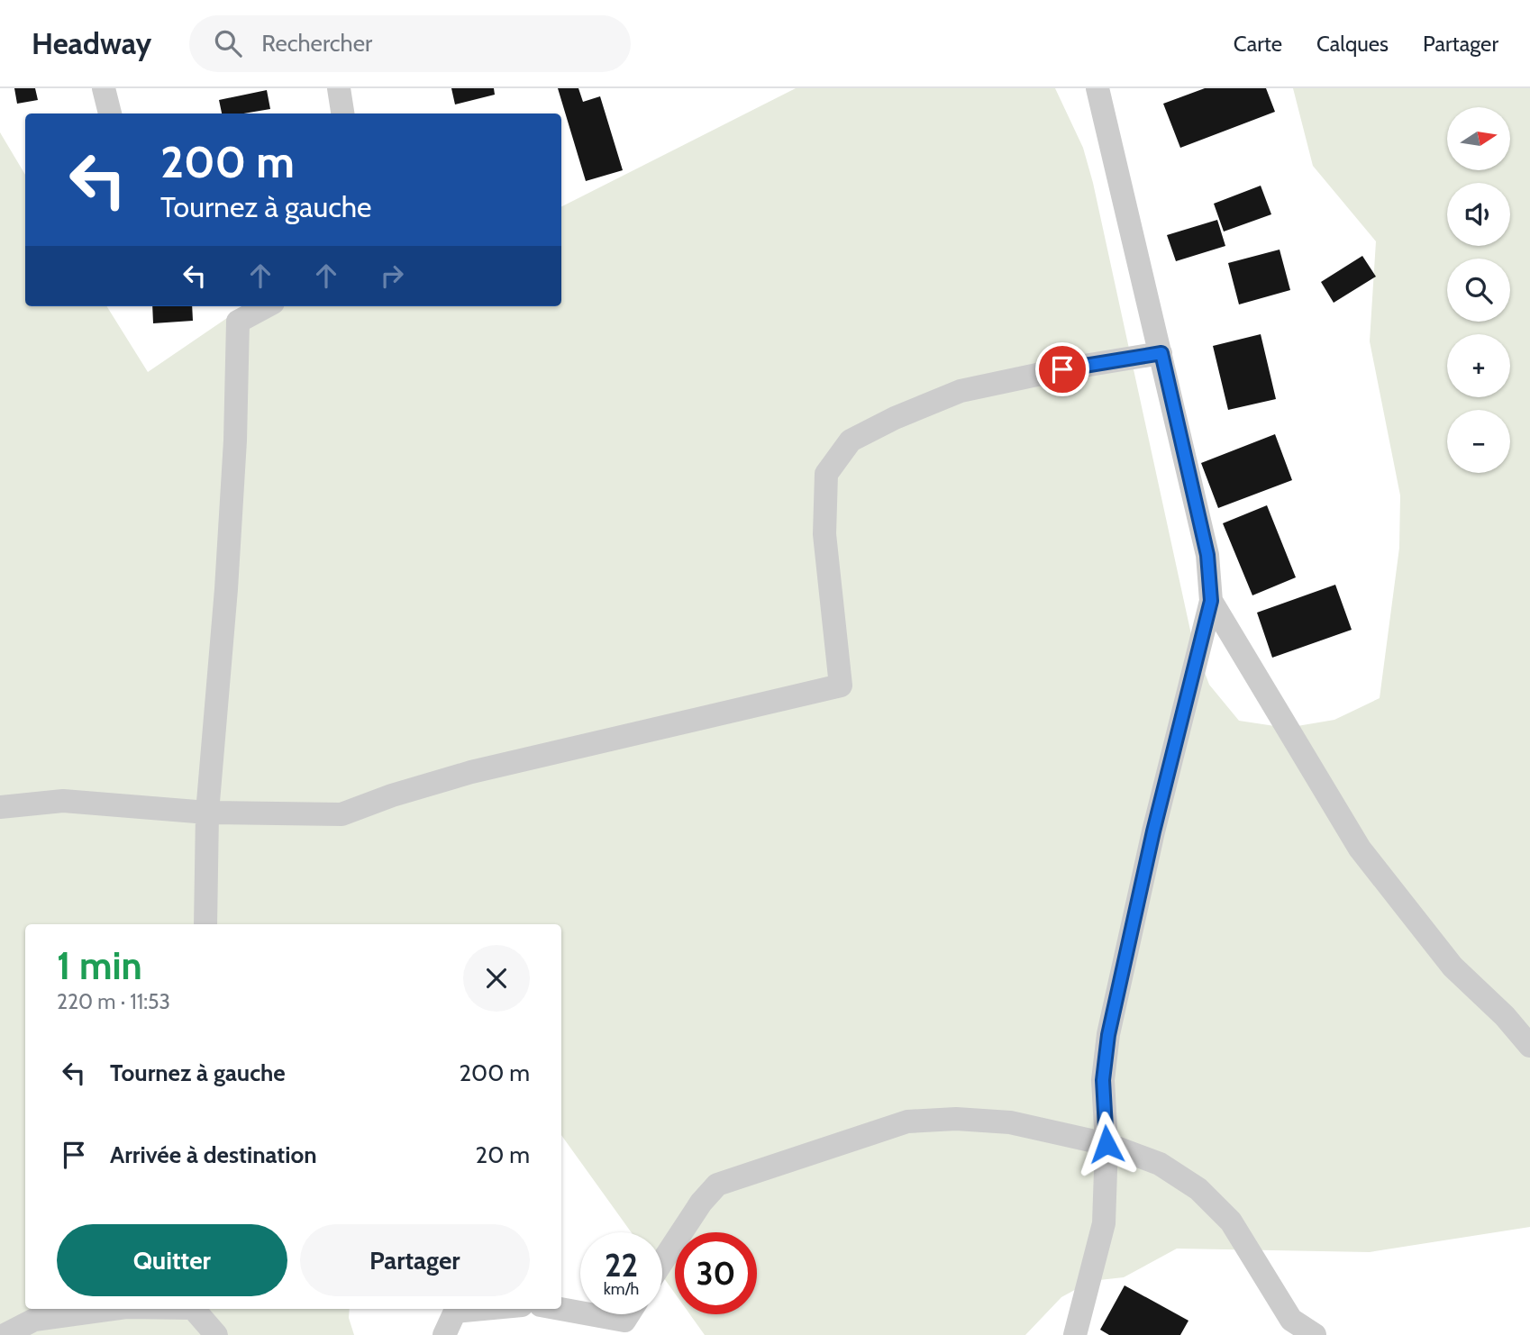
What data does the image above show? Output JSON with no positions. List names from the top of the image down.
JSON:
{
  "north": "right",
  "page": {
    "header": "Headway",
    "search": "Rechercher",
    "nav": ["Carte", "Calques", "Partager"],
    "map_buttons": ["+", "−"],
    "turn": ["200 m", "Tournez à gauche"],
    "heading": ["1 min", "220 m · 11:53"],
    "list": [
      {
        "name": "Tournez à gauche",
        "value": "200 m"
      },
      {
        "name": "Arrivée à destination",
        "value": "20 m"
      }
    ],
    "buttons": ["Quitter", "Partager"],
    "speed": "22 km/h",
    "limit": "30"
  }
}
